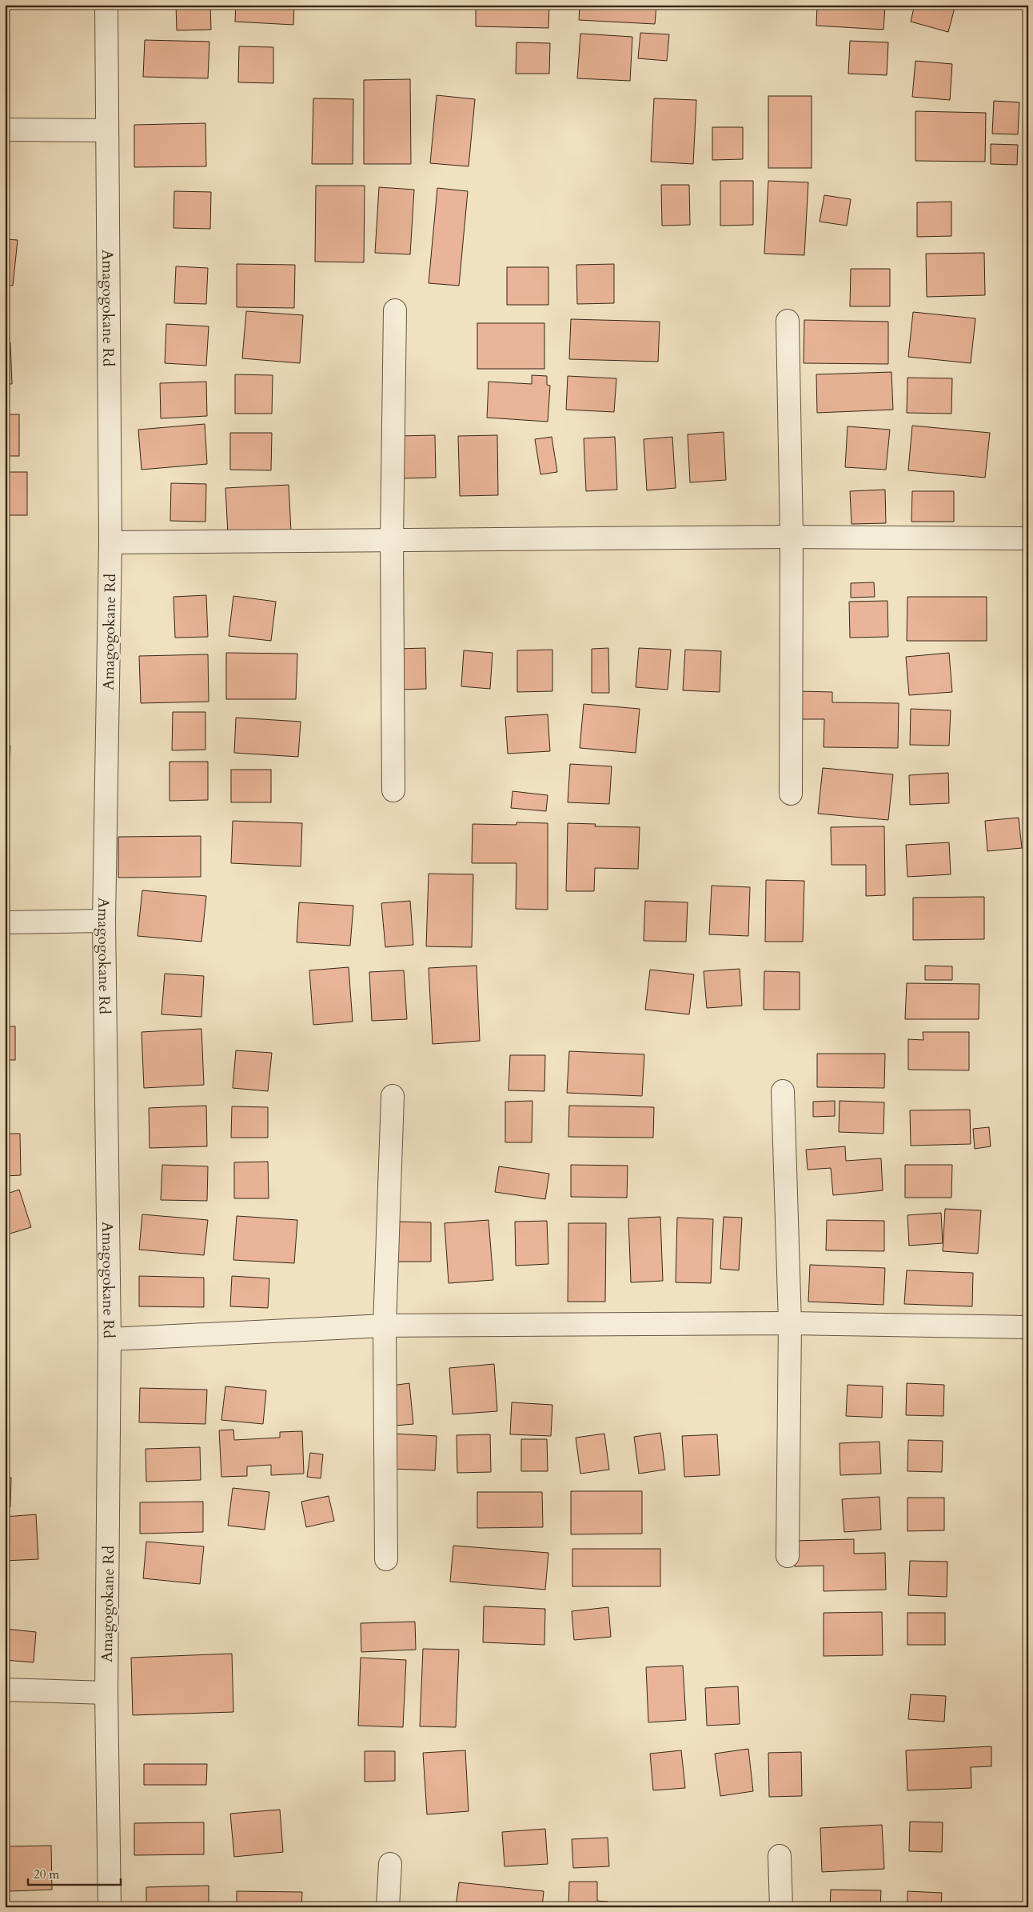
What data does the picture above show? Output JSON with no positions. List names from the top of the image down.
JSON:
{
  "streets": {
    "street": ["Amagogokane Rd"]
  },
  "scale_bar": "20 m"
}
